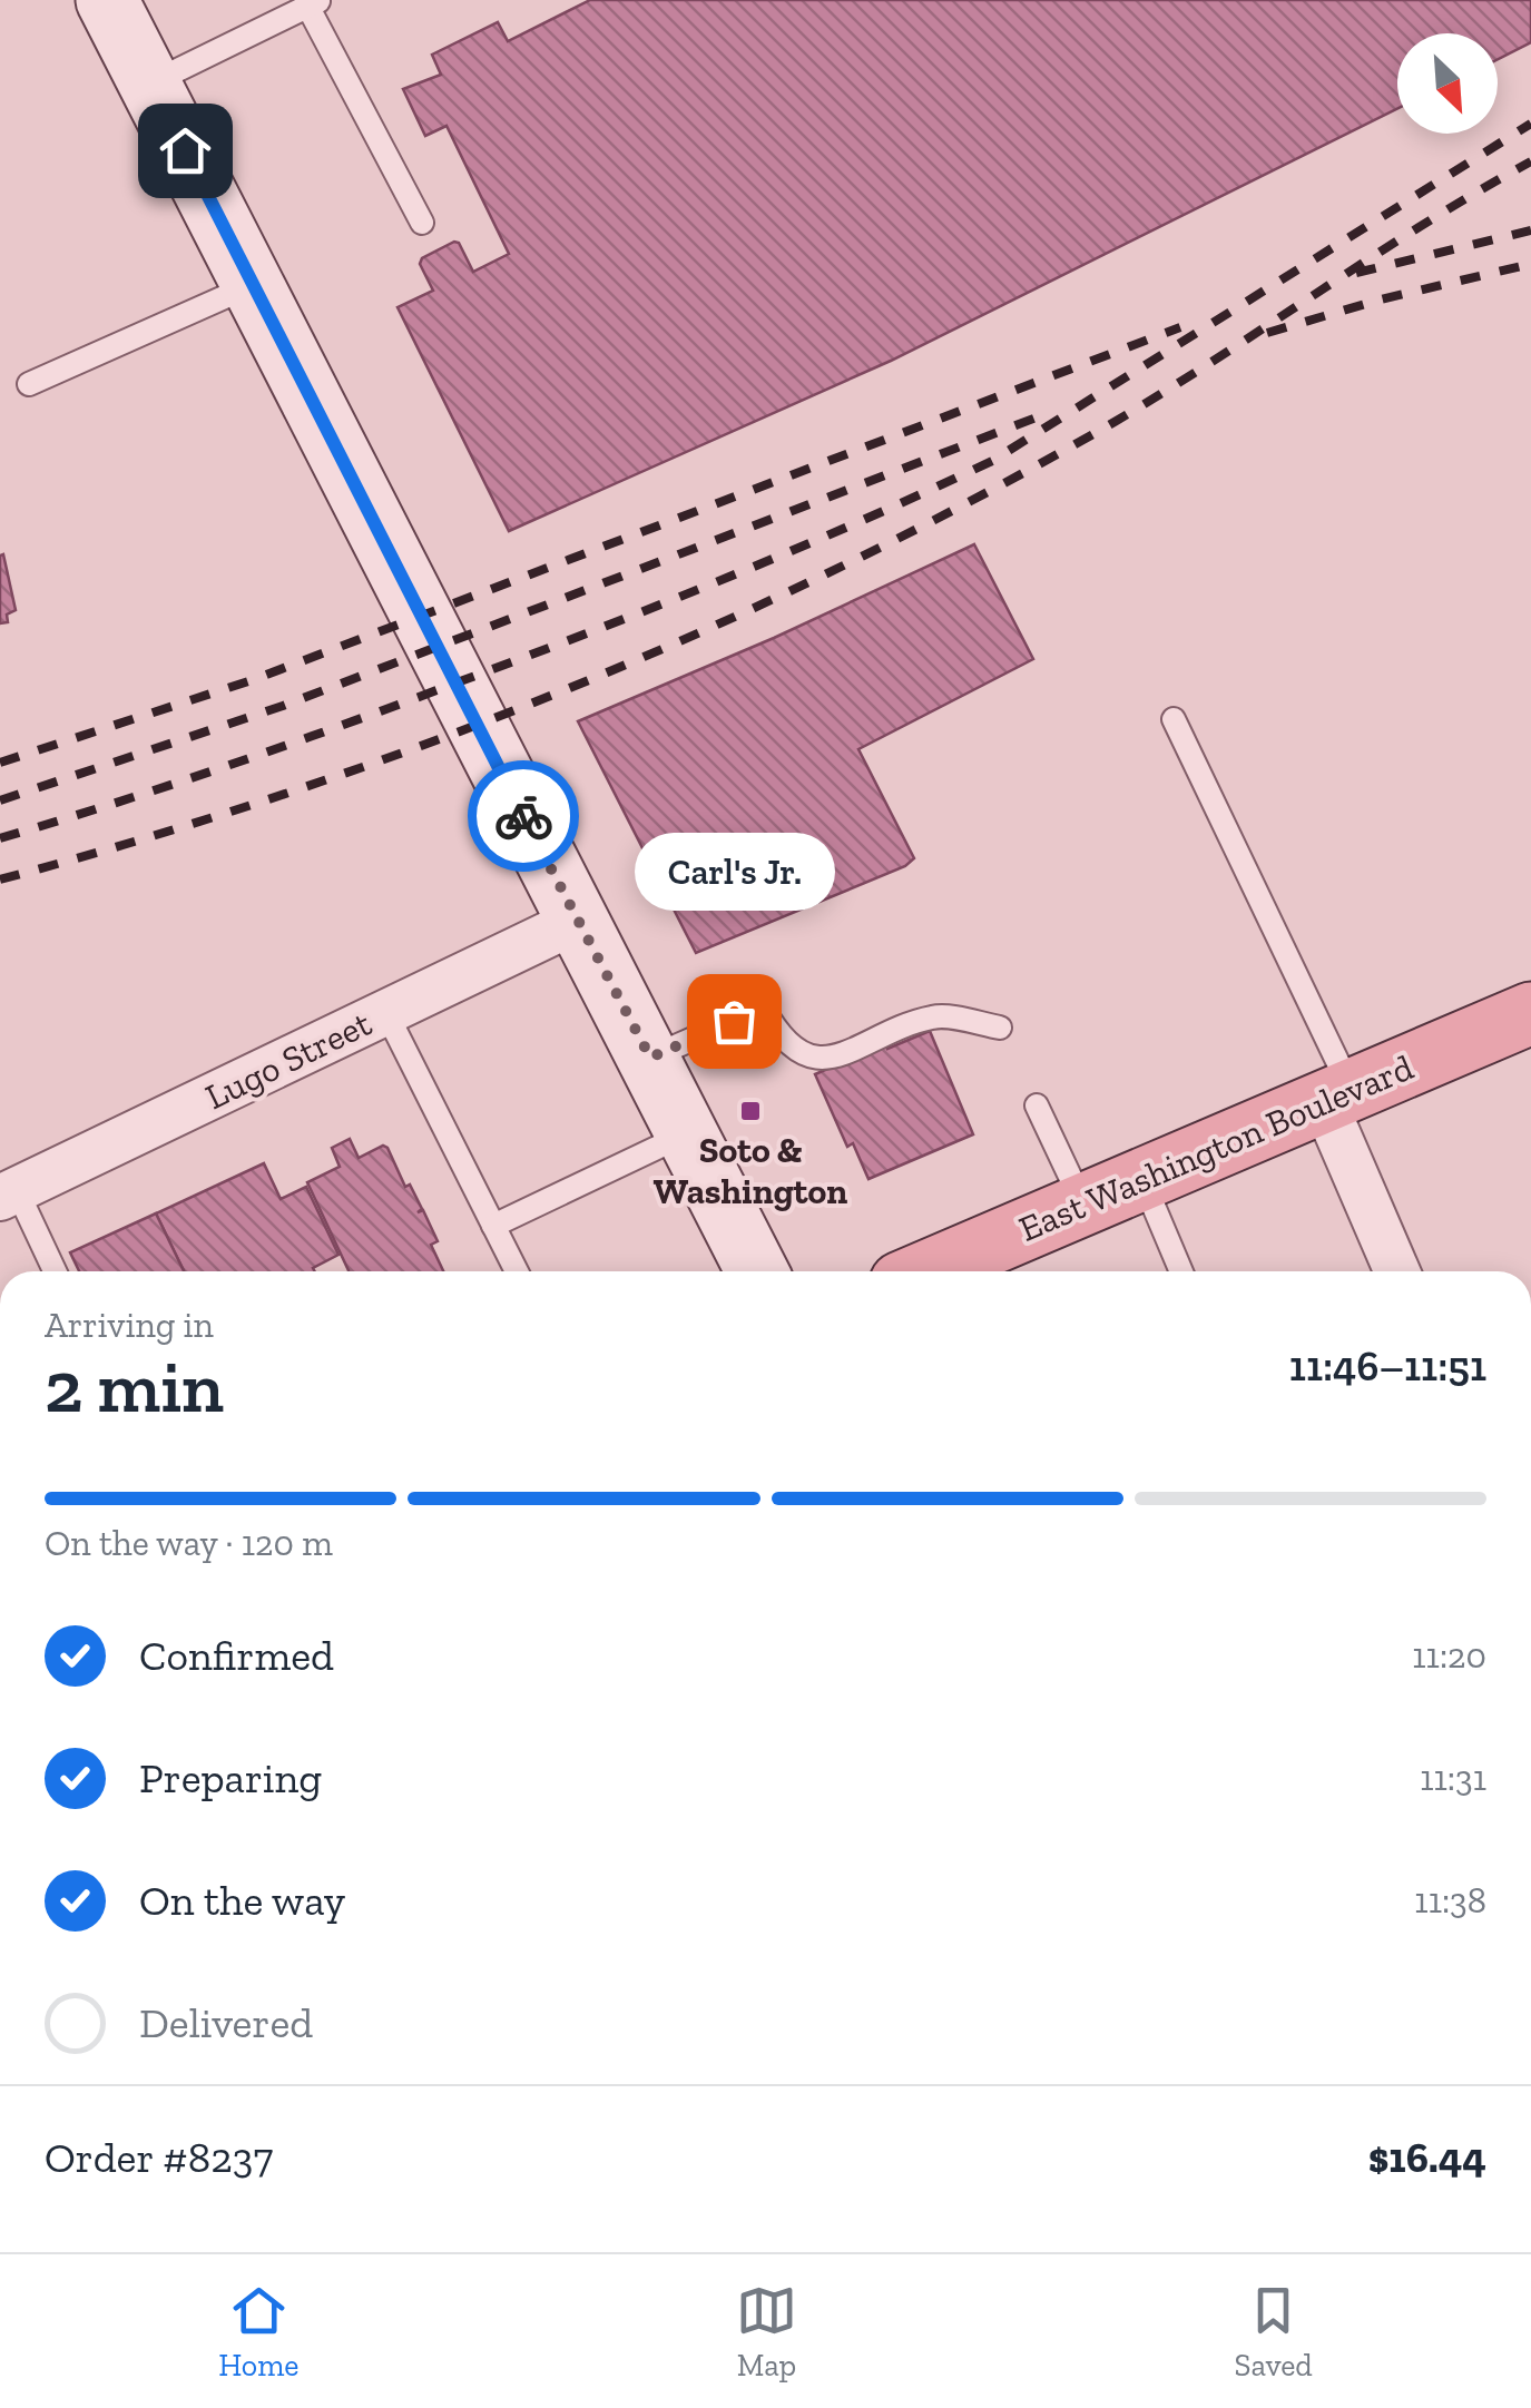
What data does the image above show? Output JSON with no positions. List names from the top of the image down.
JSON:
{
  "streets": {
    "main road": ["East Washington Boulevard"],
    "street": ["Lugo Street"]
  },
  "places": {
    "other": ["Carl's Jr."],
    "transit": ["Soto & Washington"]
  },
  "north": "bottom right",
  "page": {
    "bubble": "Carl's Jr.",
    "heading": ["2 min", "Arriving in", "11:46–11:51"],
    "panel": ["Order #8237", "$16.44"],
    "bar": "On the way · 120 m",
    "list": [
      ["Confirmed", "11:20"],
      ["Preparing", "11:31"],
      ["On the way", "11:38"],
      "Delivered"
    ],
    "tabs": ["Home", "Map", "Saved"]
  }
}
